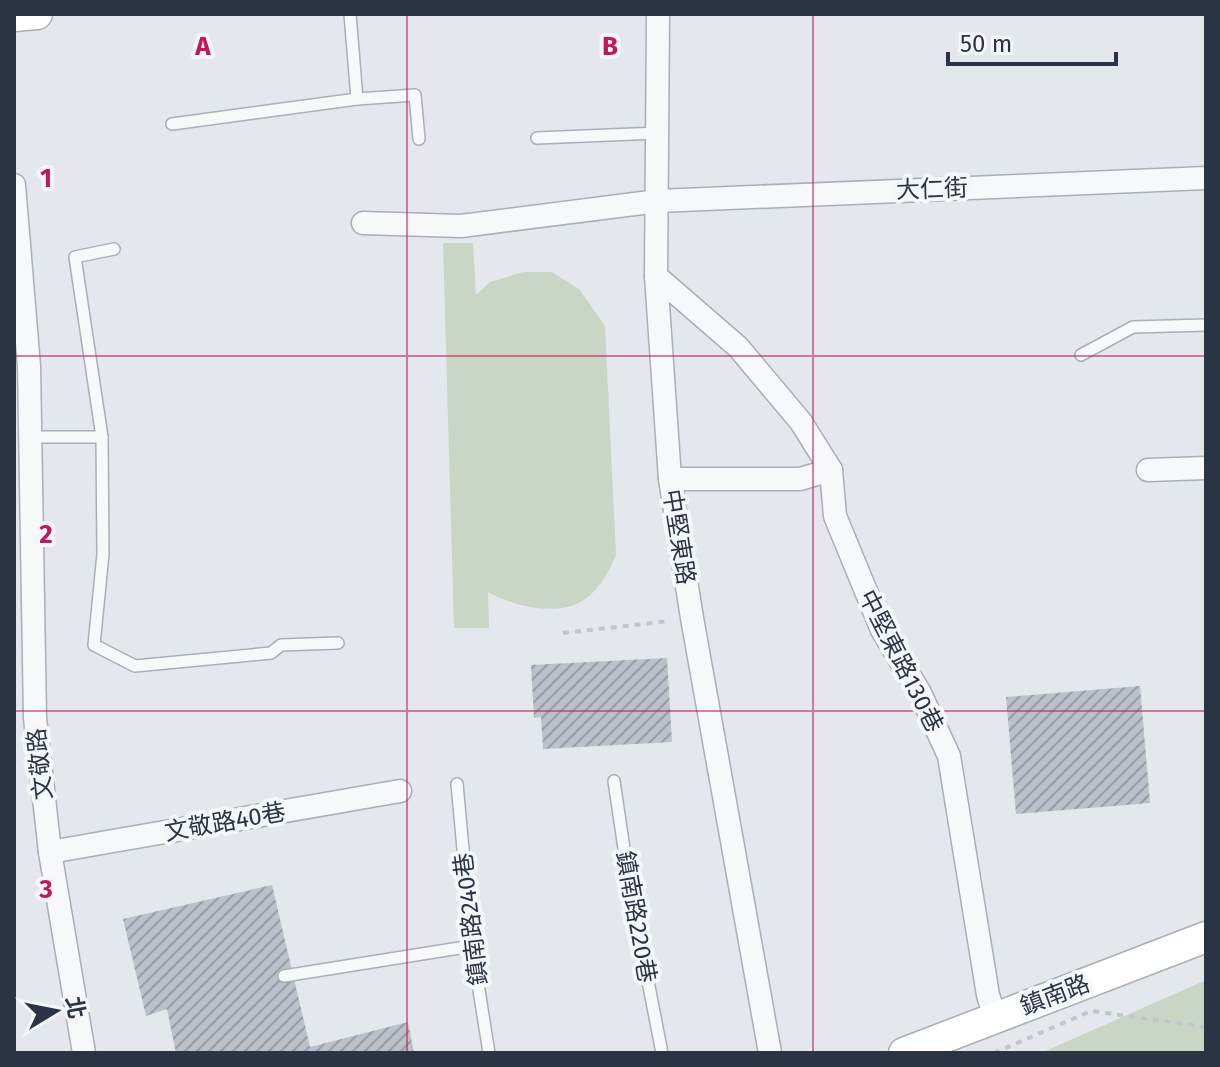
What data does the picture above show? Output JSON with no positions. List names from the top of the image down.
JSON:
{
  "streets": {
    "street": [
      "大仁街",
      "中堅東路",
      "中堅東路130巷",
      "文敬路",
      "文敬路40巷",
      "鎮南路"
    ],
    "lane": ["鎮南路220巷", "鎮南路240巷"]
  },
  "crossings": [
    ["大仁街", "中堅東路"],
    ["中堅東路", "中堅東路130巷"],
    ["中堅東路130巷", "鎮南路"],
    ["文敬路", "文敬路40巷"]
  ],
  "scale_bar": "50 m",
  "north": "right",
  "grid": {
    "columns": ["A", "B"],
    "rows": ["1", "2", "3"]
  }
}
